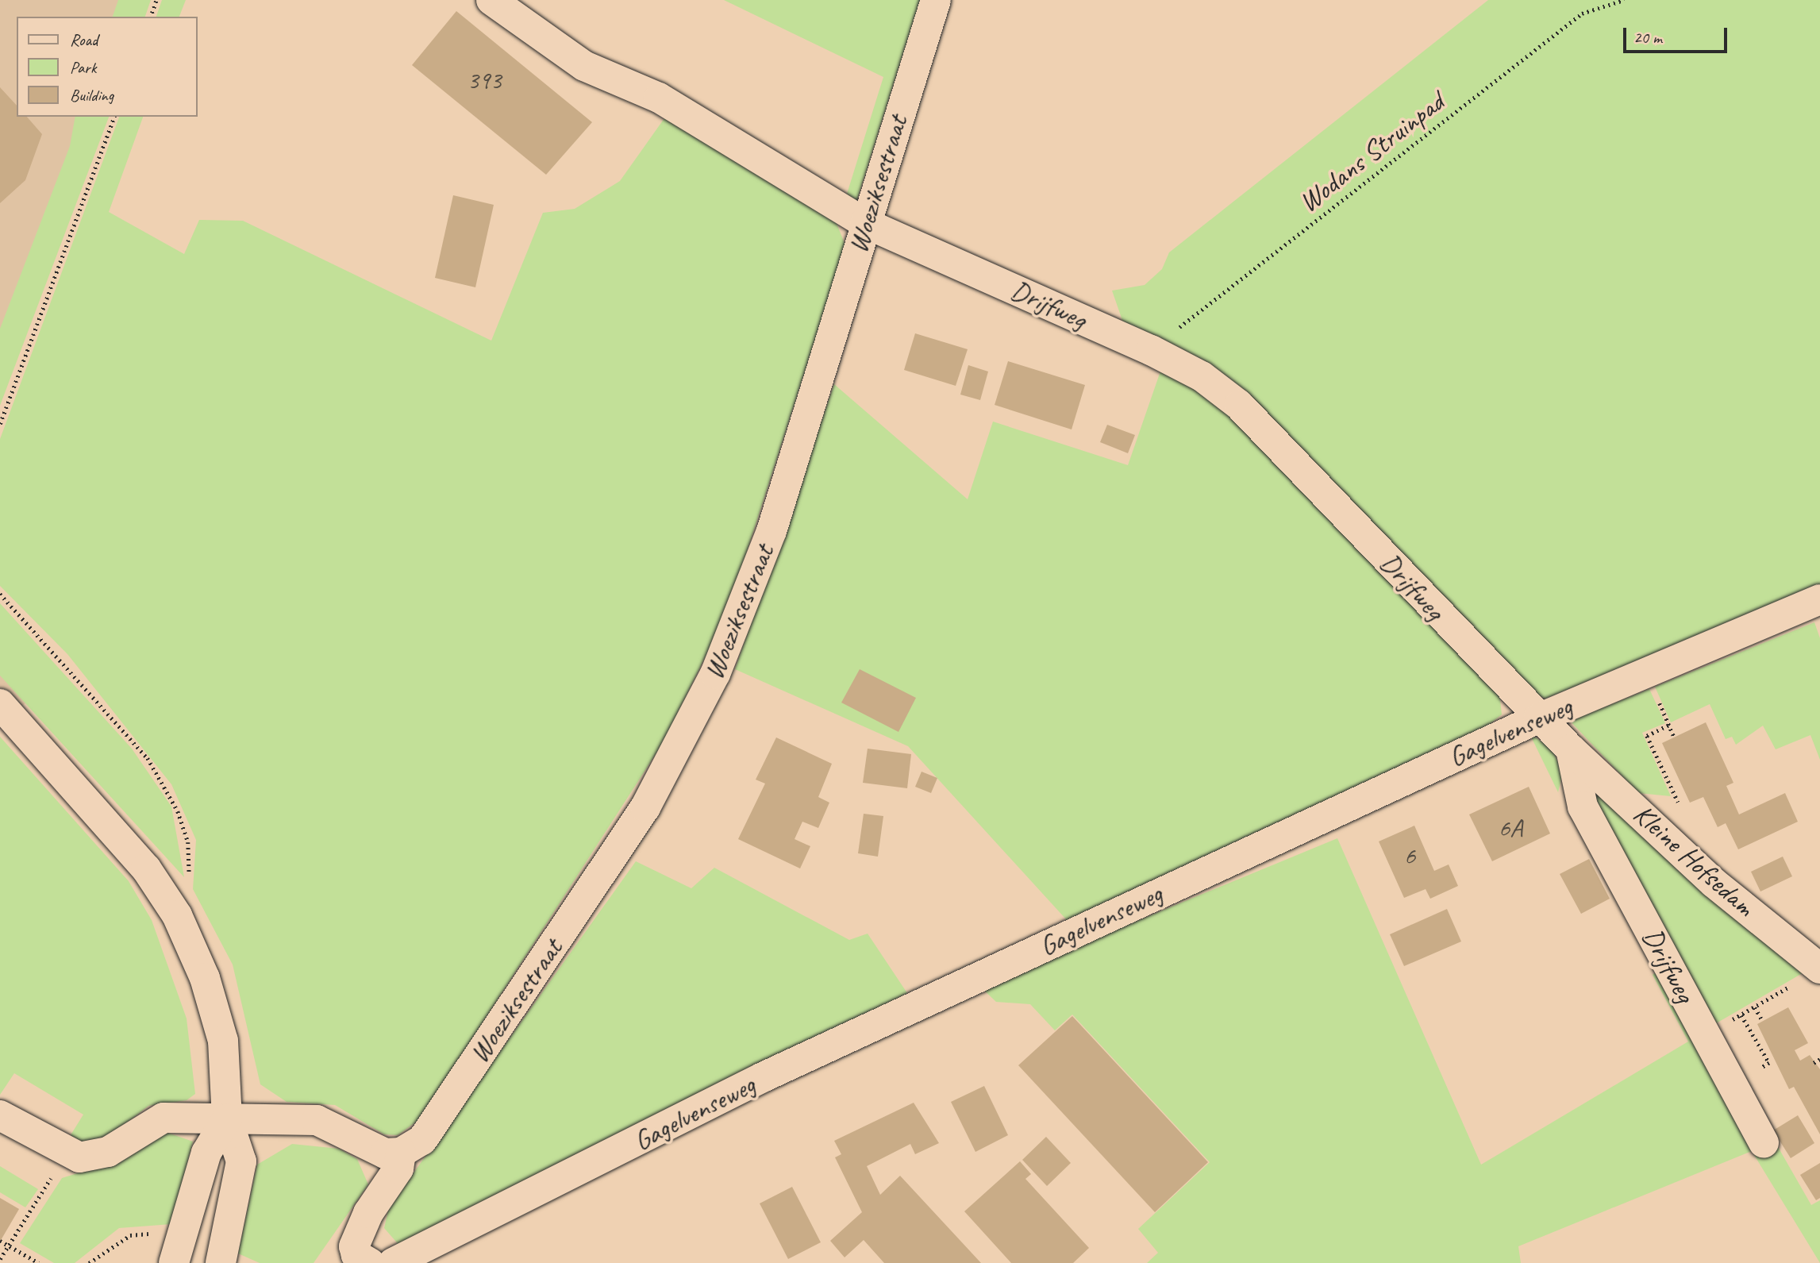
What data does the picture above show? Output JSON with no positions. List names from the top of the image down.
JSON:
{
  "streets": {
    "street": [
      "Woeziksestraat",
      "Drijfweg",
      "Gagelvenseweg",
      "Kleine Hofsedam"
    ],
    "path": ["Wodans Struinpad"]
  },
  "crossings": [
    ["Wodans Struinpad", "Drijfweg"],
    ["Woeziksestraat", "Drijfweg"],
    ["Drijfweg", "Gagelvenseweg"],
    ["Drijfweg", "Kleine Hofsedam"]
  ],
  "house_numbers": ["393", "6A", "6"],
  "legend": ["Road", "Park", "Building"],
  "scale_bar": "20 m"
}
